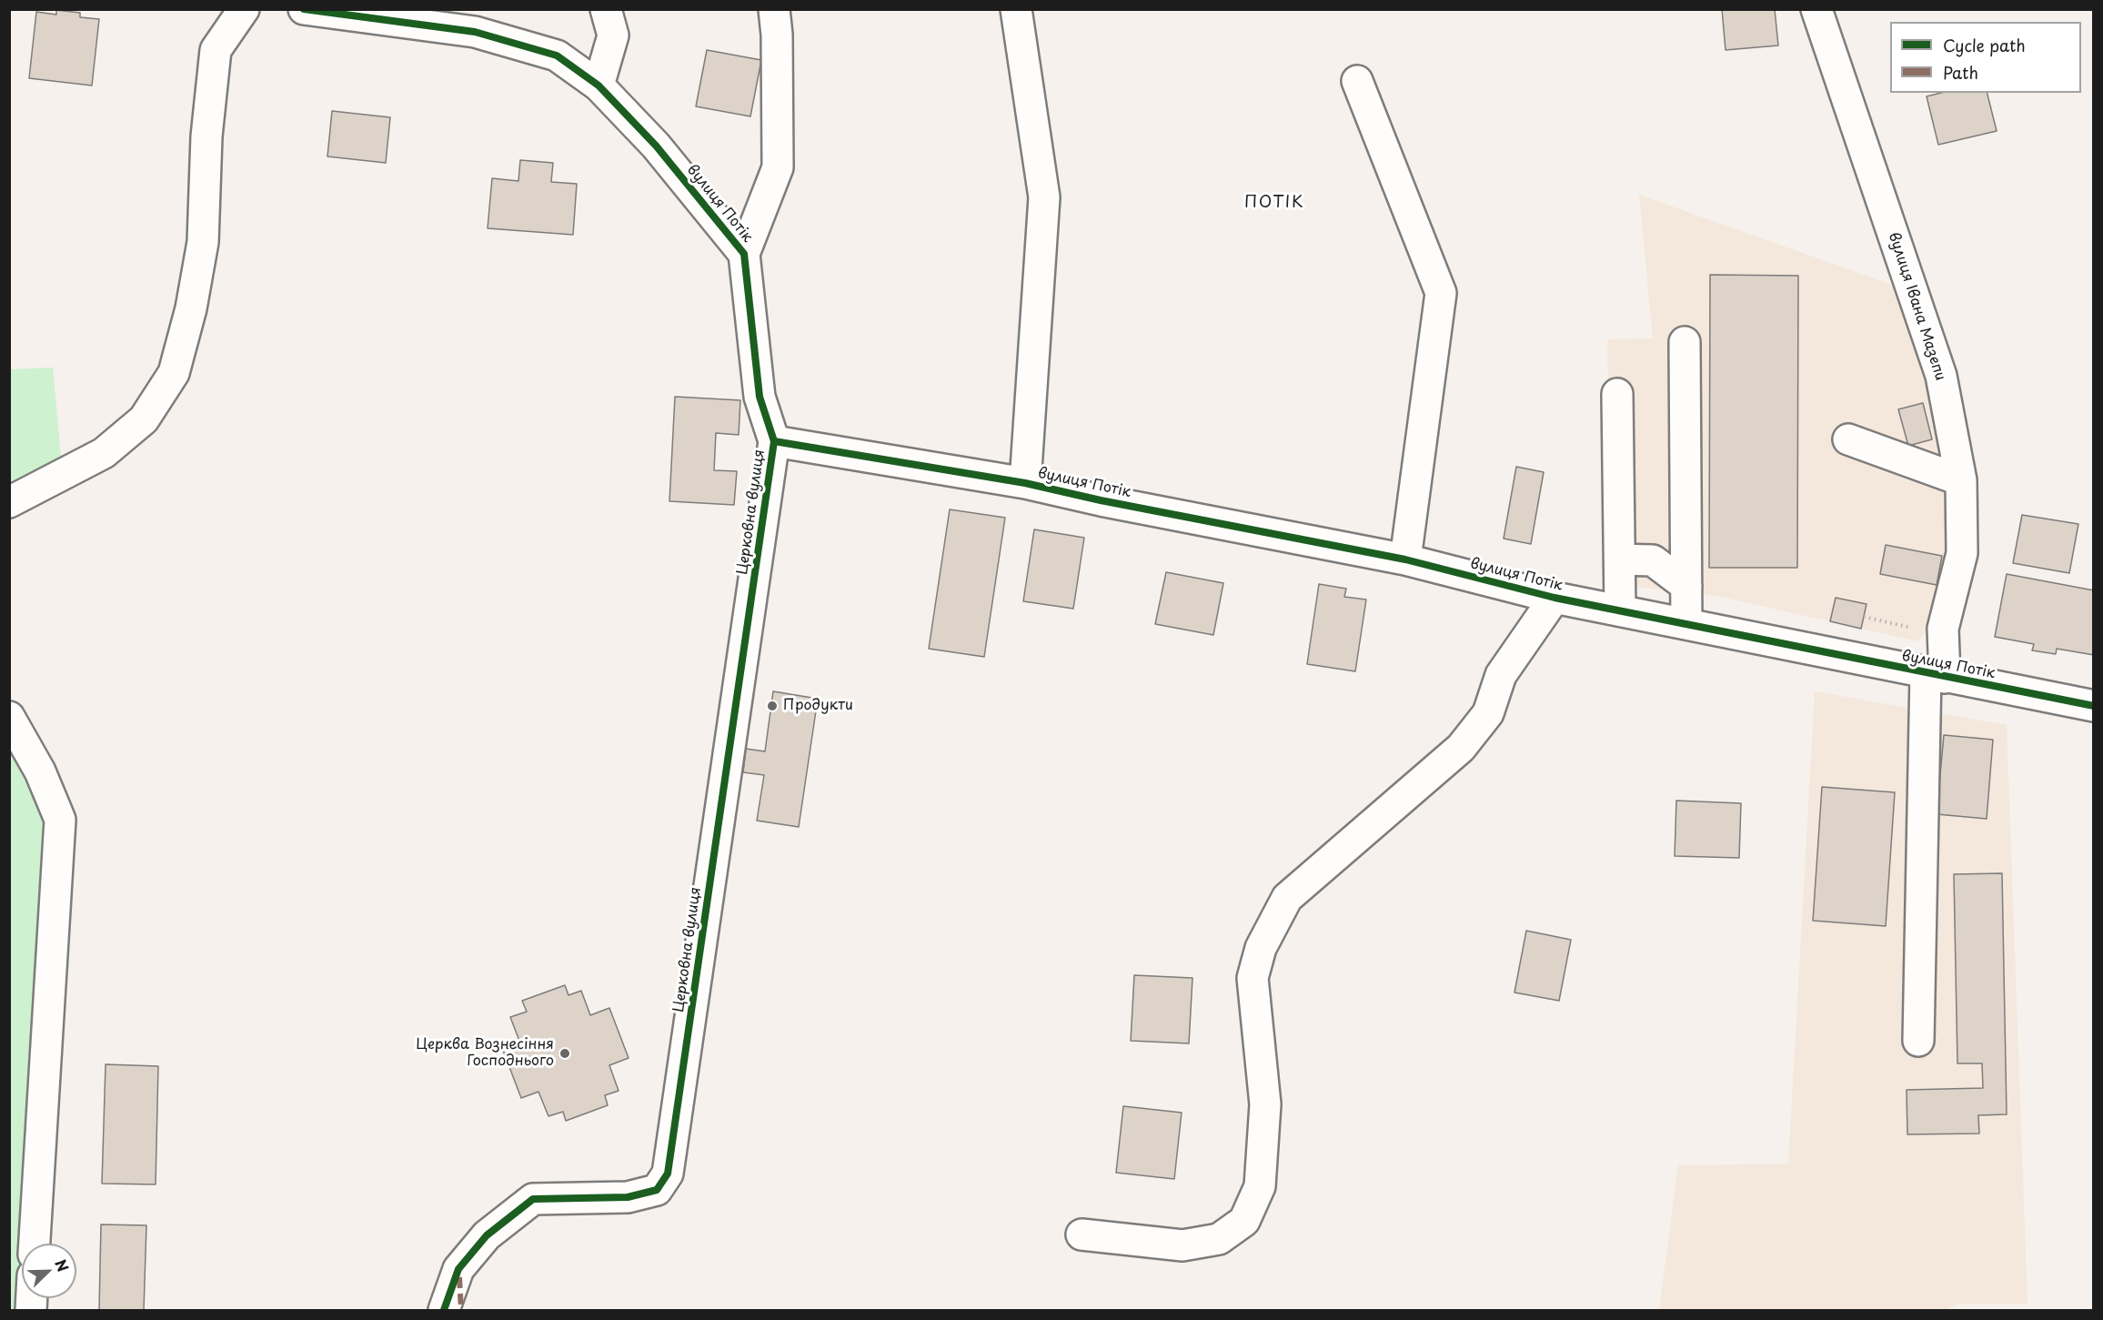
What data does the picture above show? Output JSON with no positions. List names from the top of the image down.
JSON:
{
  "streets": {
    "street": ["вулиця Потік", "вулиця Івана Мазепи", "Церковна вулиця"]
  },
  "crossings": [
    ["вулиця Потік", "вулиця Івана Мазепи"],
    ["вулиця Потік", "Церковна вулиця"]
  ],
  "districts": ["ПОТІК"],
  "places": ["Продукти", "Церква Вознесіння Господнього"],
  "legend": ["Cycle path", "Path"],
  "north": "top right"
}
